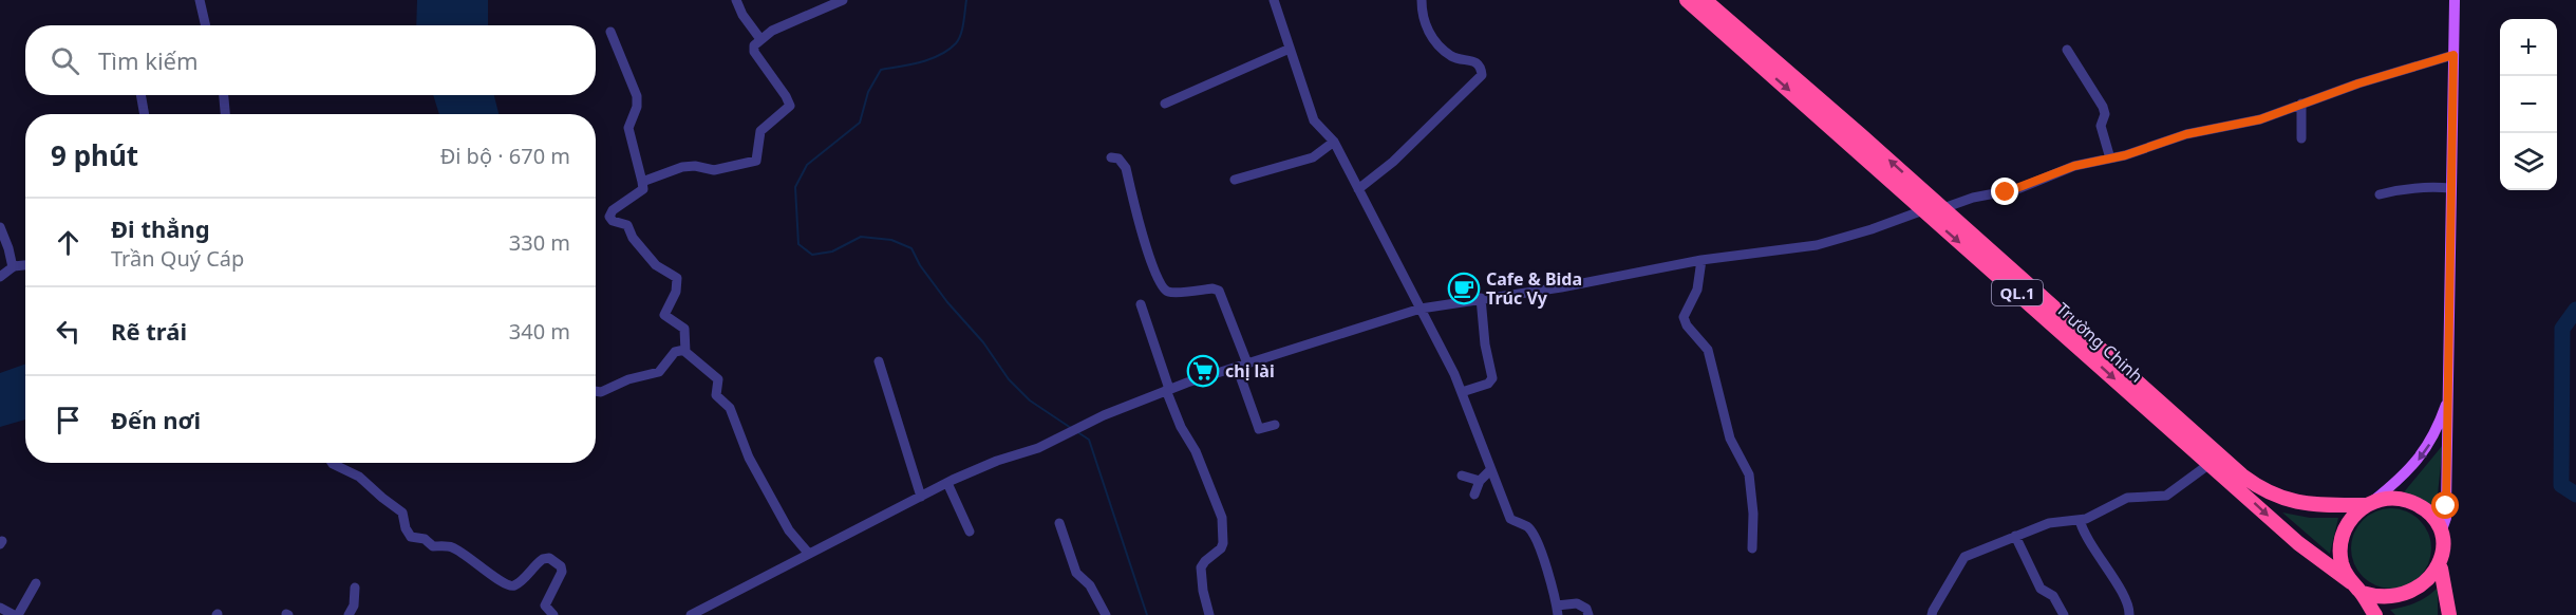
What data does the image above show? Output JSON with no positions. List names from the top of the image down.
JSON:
{
  "streets": {
    "highway": ["QL.1", "Trường Chinh"]
  },
  "crossings": [
    ["QL.1", "Trường Chinh"]
  ],
  "places": {
    "cafe": ["Cafe & Bida Trúc Vy"],
    "supermarket": ["chị lài"]
  },
  "page": {
    "map_buttons": ["+", "−"],
    "search": "Tìm kiếm",
    "heading": ["9 phút", "Đi bộ · 670 m"],
    "list": [
      ["Đi thẳng", "Trần Quý Cáp", "330 m"],
      ["Rẽ trái", "340 m"],
      "Đến nơi"
    ]
  }
}
